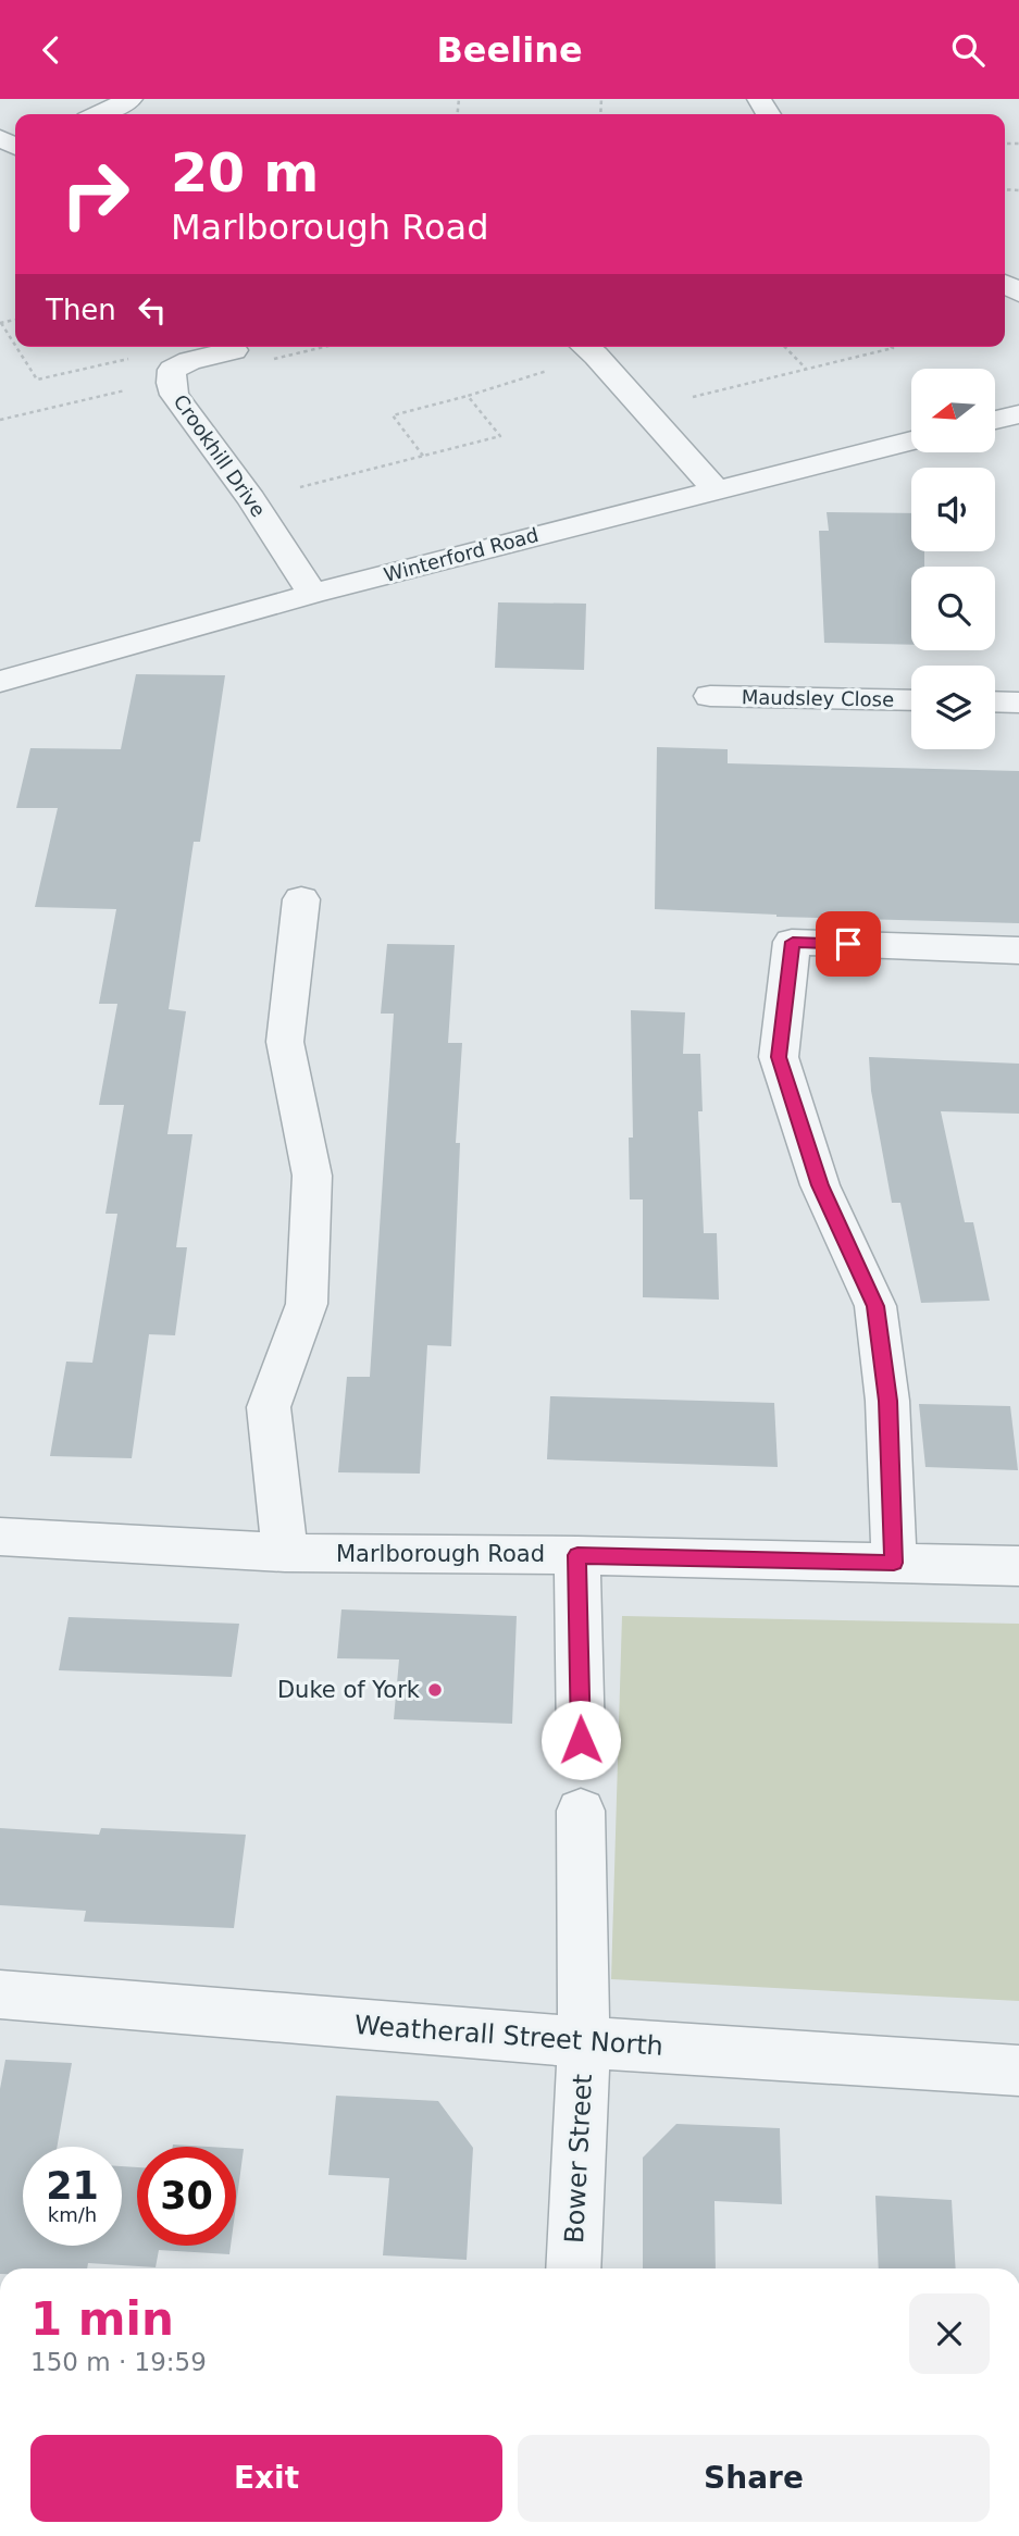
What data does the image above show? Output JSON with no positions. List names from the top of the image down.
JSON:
{
  "streets": {
    "street": [
      "Crookhill Drive",
      "Winterford Road",
      "Maudsley Close",
      "Marlborough Road",
      "Weatherall Street North",
      "Bower Street"
    ]
  },
  "crossings": [
    ["Crookhill Drive", "Winterford Road"],
    ["Weatherall Street North", "Bower Street"]
  ],
  "places": ["Duke of York"],
  "north": "left",
  "page": {
    "header": "Beeline",
    "turn": ["20 m", "Marlborough Road"],
    "then": "Then",
    "speed": "21 km/h",
    "limit": "30",
    "heading": ["1 min", "150 m · 19:59"],
    "buttons": ["Exit", "Share"]
  }
}
